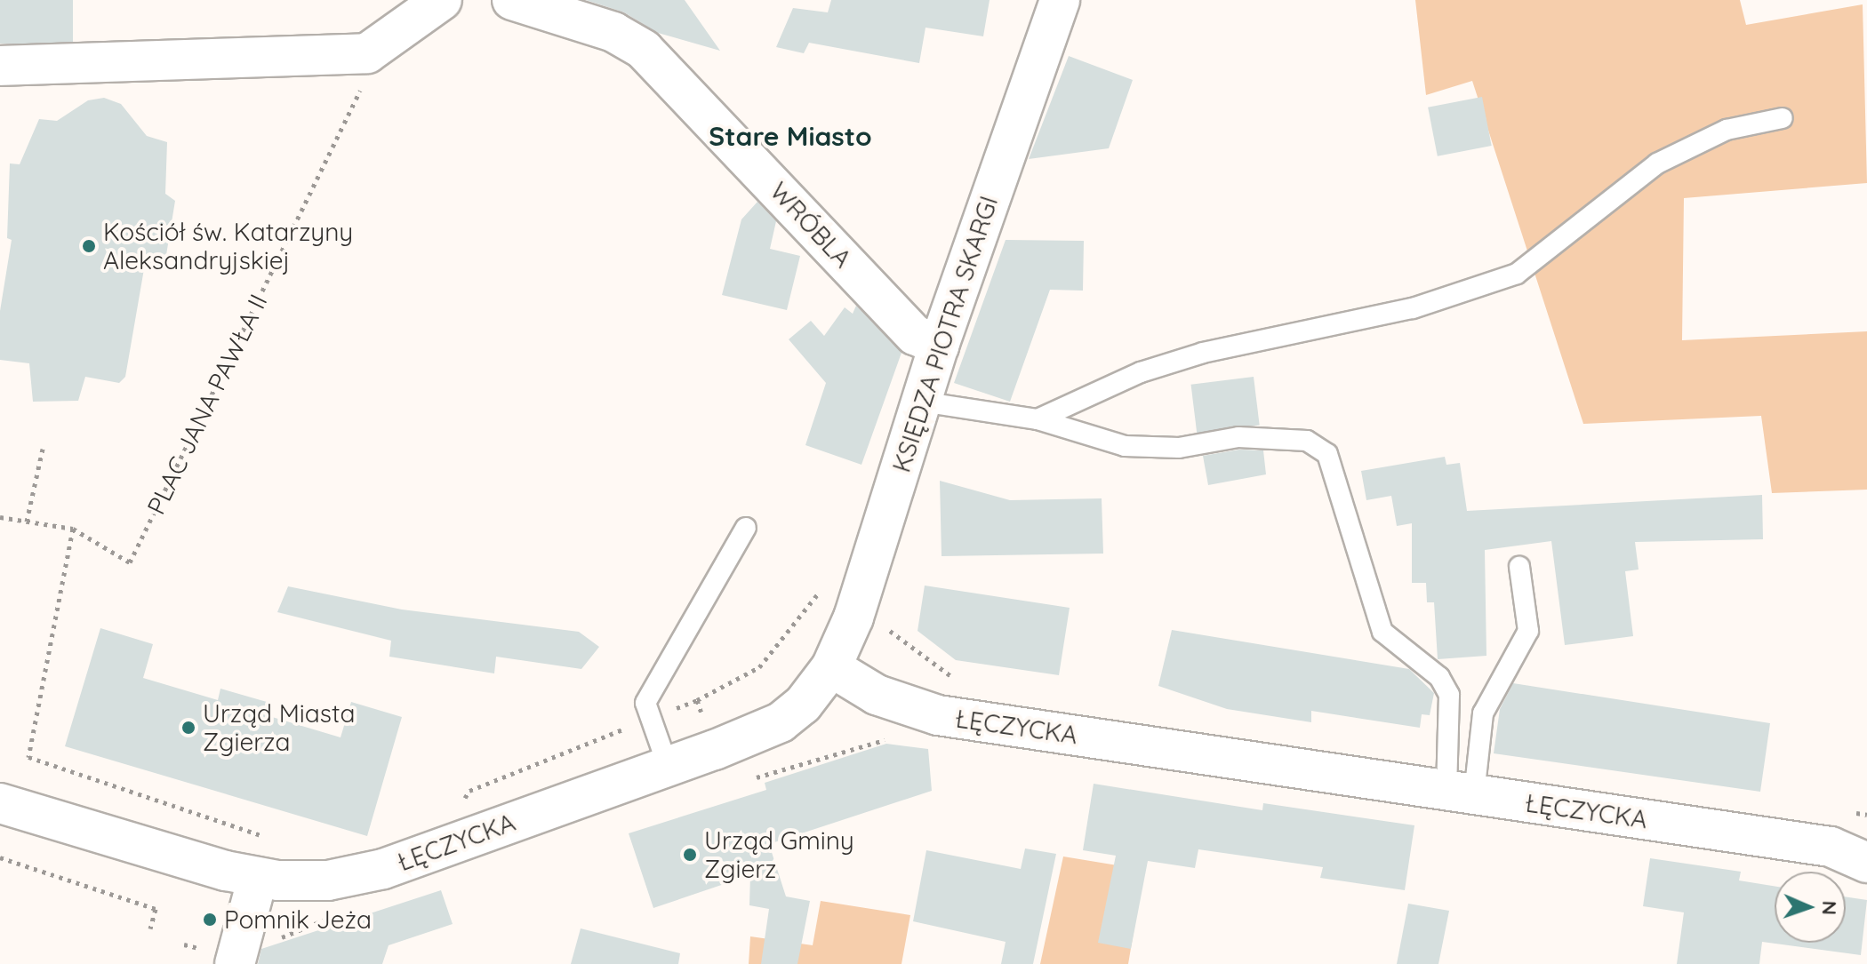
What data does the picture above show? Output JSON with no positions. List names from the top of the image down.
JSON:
{
  "streets": {
    "street": ["WRÓBLA", "KSIĘDZA PIOTRA SKARGI", "ŁĘCZYCKA"],
    "path": ["PLAC JANA PAWŁA II"]
  },
  "crossings": [
    ["WRÓBLA", "KSIĘDZA PIOTRA SKARGI"],
    ["KSIĘDZA PIOTRA SKARGI", "ŁĘCZYCKA"]
  ],
  "districts": ["Stare Miasto"],
  "places": [
    "Kościół św. Katarzyny Aleksandryjskiej",
    "Urząd Miasta Zgierza",
    "Urząd Gminy Zgierz",
    "Pomnik Jeża"
  ],
  "north": "right"
}
